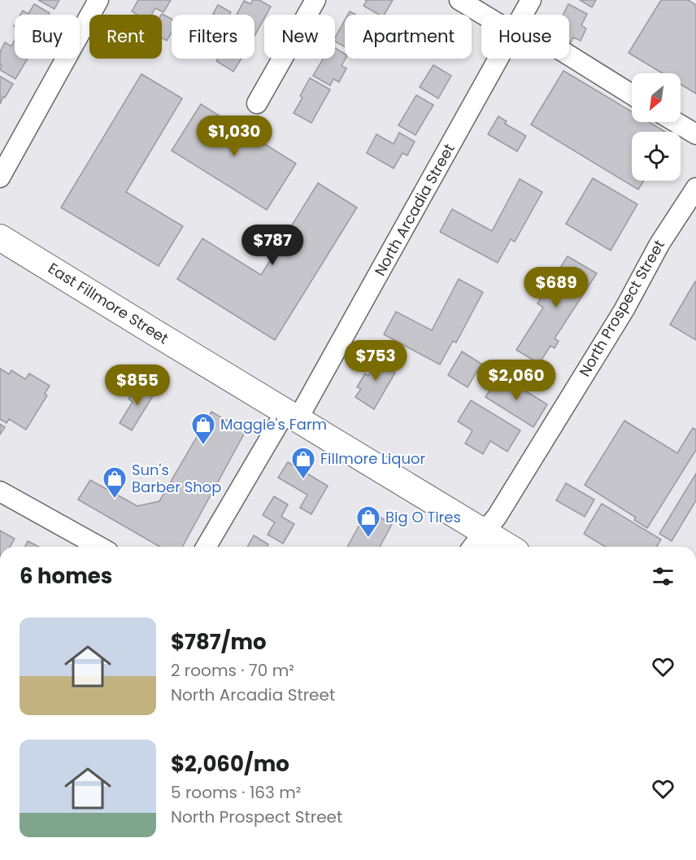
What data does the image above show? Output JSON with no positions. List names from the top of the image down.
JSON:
{
  "streets": {
    "main road": ["East Fillmore Street"],
    "street": ["North Arcadia Street", "North Prospect Street"]
  },
  "crossings": [
    ["North Arcadia Street", "East Fillmore Street"],
    ["East Fillmore Street", "North Prospect Street"]
  ],
  "places": {
    "shop": [
      "Maggie's Farm",
      "Fillmore Liquor",
      "Sun's Barber Shop",
      "Big O Tires"
    ]
  },
  "north": "bottom left",
  "page": {
    "chip": [
      "Buy",
      "Rent",
      "Filters",
      "New",
      "Apartment",
      "House"
    ],
    "price": [
      "$1,030",
      "$787",
      "$689",
      "$753",
      "$2,060",
      "$855"
    ],
    "heading": "6 homes",
    "list": [
      {
        "name": "$787/mo",
        "note": "2 rooms · 70 m² · North Arcadia Street"
      },
      {
        "name": "$2,060/mo",
        "note": "5 rooms · 163 m² · North Prospect Street"
      }
    ]
  }
}
